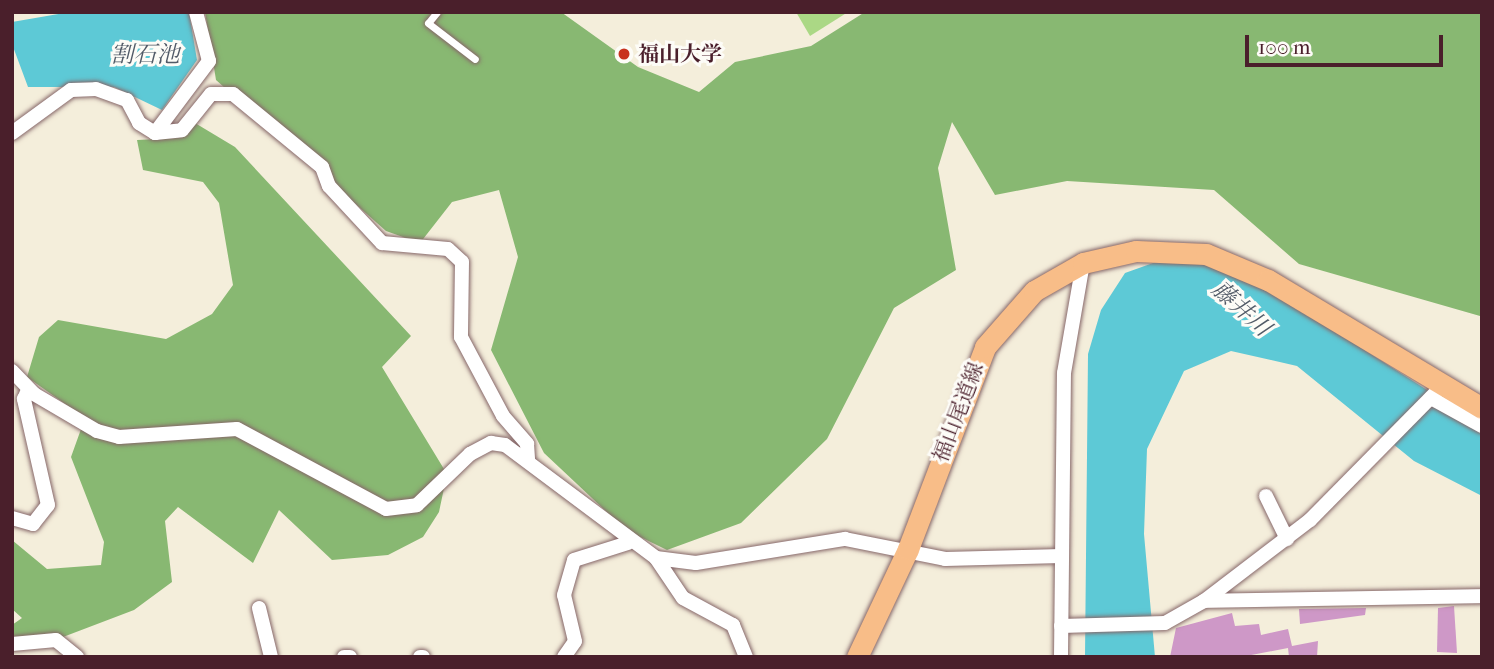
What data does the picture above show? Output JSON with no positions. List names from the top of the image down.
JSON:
{
  "streets": {
    "main road": ["福山尾道線"]
  },
  "water": ["割石池", "藤井川"],
  "places": ["福山大学"],
  "scale_bar": "100 m"
}
